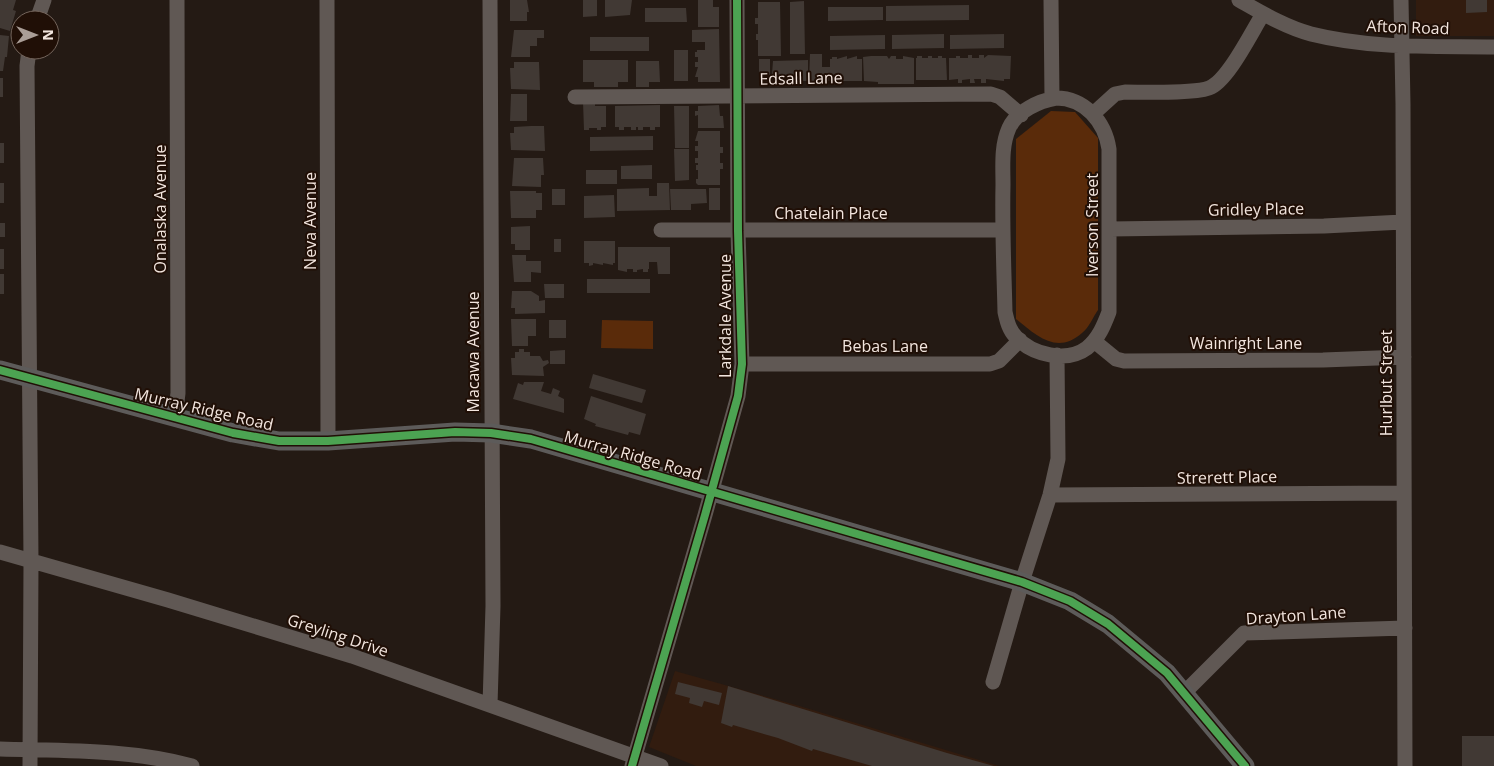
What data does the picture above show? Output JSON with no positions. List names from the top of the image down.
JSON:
{
  "streets": {
    "main road": ["Murray Ridge Road"],
    "street": [
      "Afton Road",
      "Edsall Lane",
      "Onalaska Avenue",
      "Gridley Place",
      "Chatelain Place",
      "Neva Avenue",
      "Iverson Street",
      "Larkdale Avenue",
      "Wainright Lane",
      "Bebas Lane",
      "Macawa Avenue",
      "Hurlbut Street",
      "Strerett Place",
      "Drayton Lane",
      "Greyling Drive"
    ]
  },
  "crossings": [
    ["Afton Road", "Hurlbut Street"],
    ["Edsall Lane", "Iverson Street"],
    ["Edsall Lane", "Larkdale Avenue"],
    ["Onalaska Avenue", "Murray Ridge Road"],
    ["Gridley Place", "Iverson Street"],
    ["Gridley Place", "Hurlbut Street"],
    ["Chatelain Place", "Iverson Street"],
    ["Chatelain Place", "Larkdale Avenue"],
    ["Neva Avenue", "Murray Ridge Road"],
    ["Iverson Street", "Wainright Lane"],
    ["Iverson Street", "Bebas Lane"],
    ["Larkdale Avenue", "Bebas Lane"],
    ["Larkdale Avenue", "Murray Ridge Road"],
    ["Larkdale Avenue", "Greyling Drive"],
    ["Wainright Lane", "Hurlbut Street"],
    ["Macawa Avenue", "Murray Ridge Road"],
    ["Macawa Avenue", "Greyling Drive"],
    ["Hurlbut Street", "Strerett Place"],
    ["Hurlbut Street", "Drayton Lane"],
    ["Murray Ridge Road", "Drayton Lane"]
  ],
  "north": "right"
}
